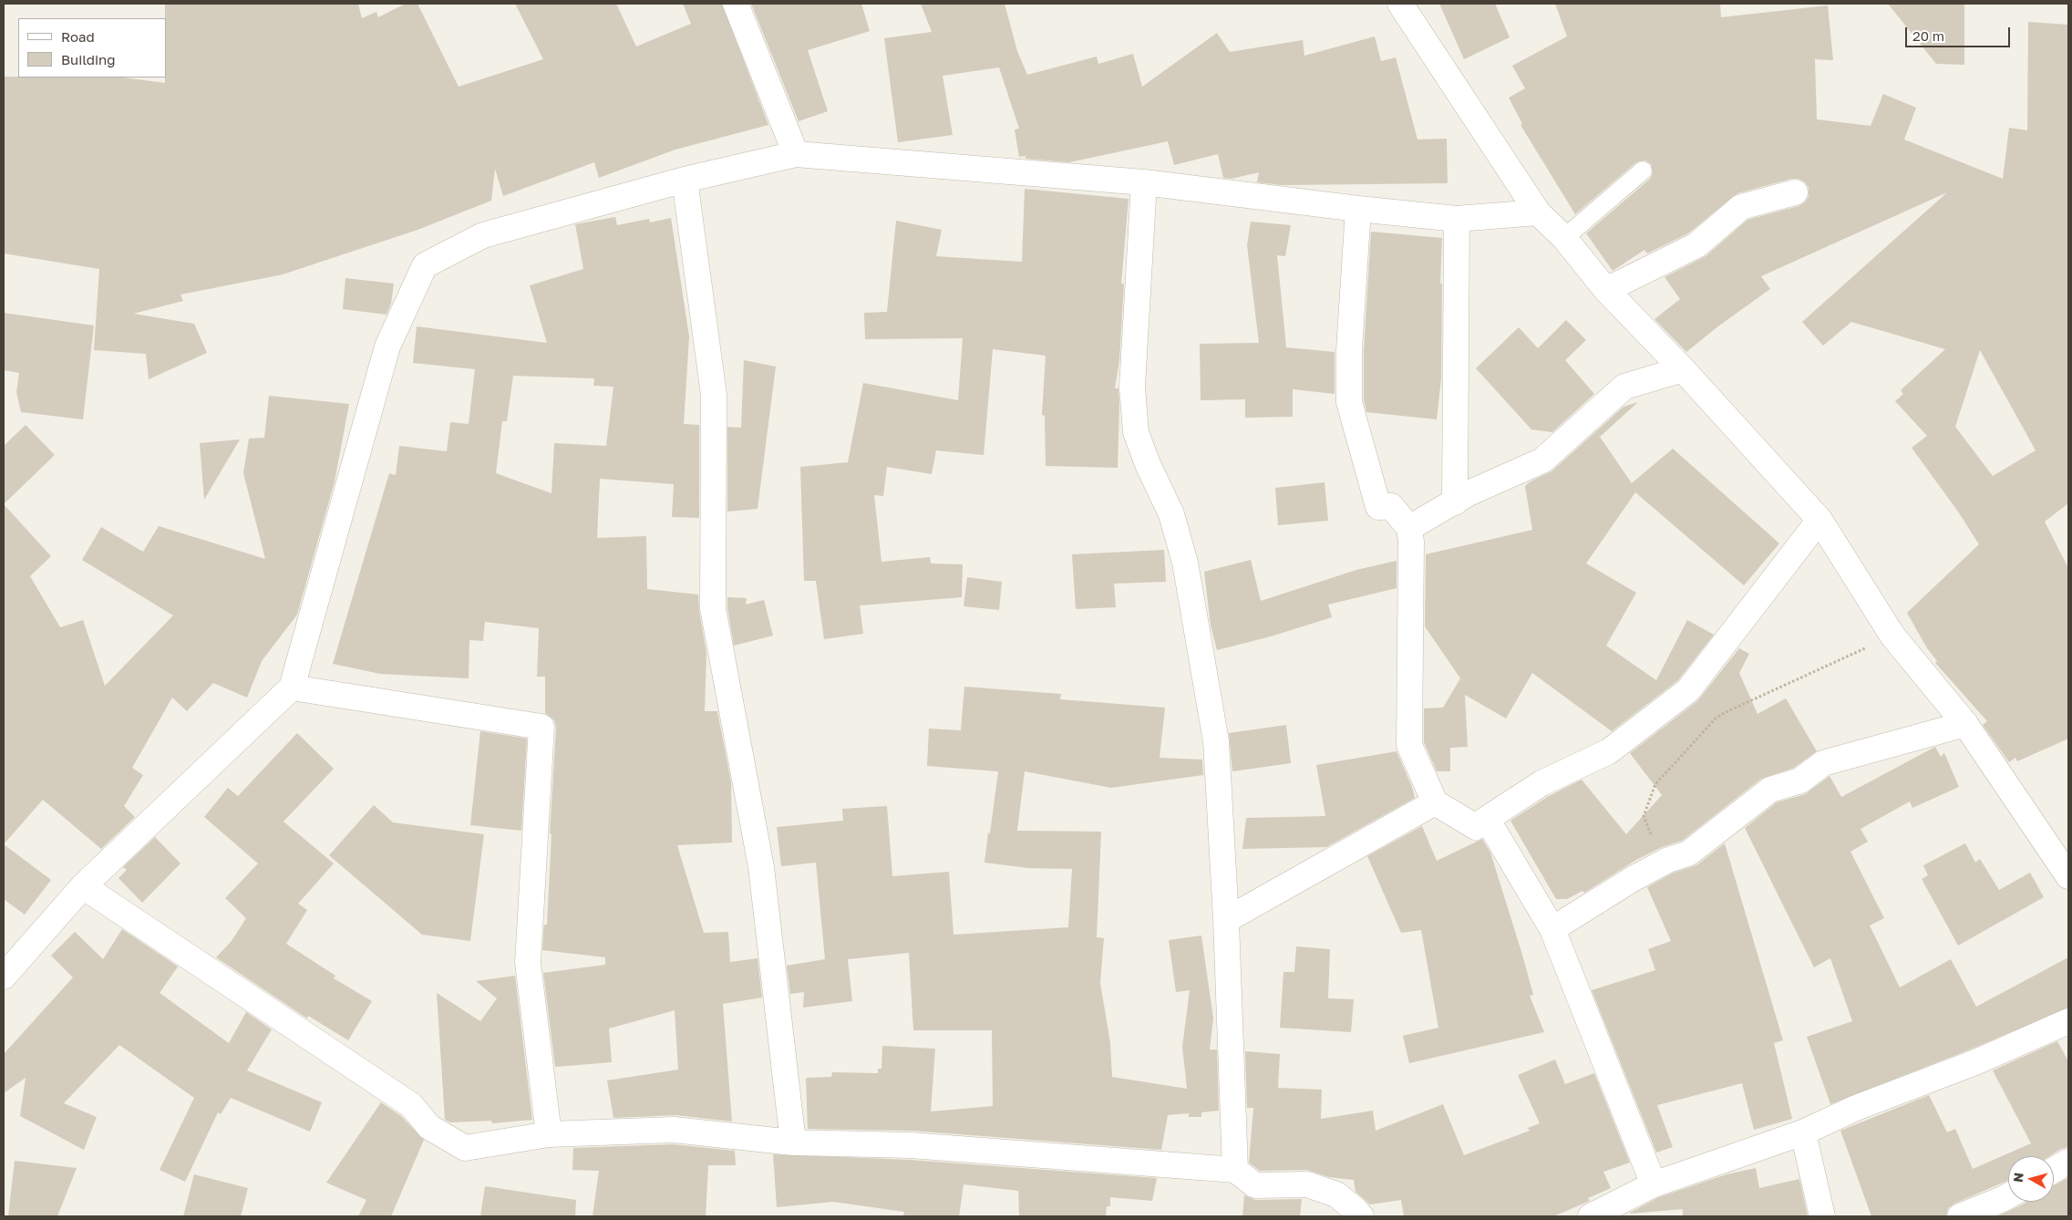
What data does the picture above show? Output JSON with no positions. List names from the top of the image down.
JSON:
{
  "legend": ["Road", "Building"],
  "scale_bar": "20 m",
  "north": "left"
}
